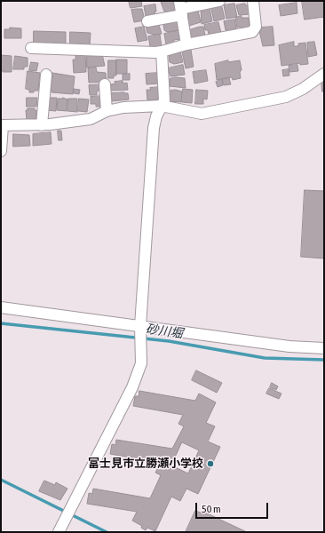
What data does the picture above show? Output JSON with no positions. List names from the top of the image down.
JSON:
{
  "water": ["砂川堀"],
  "places": ["富士見市立勝瀬小学校"],
  "scale_bar": "50 m"
}
